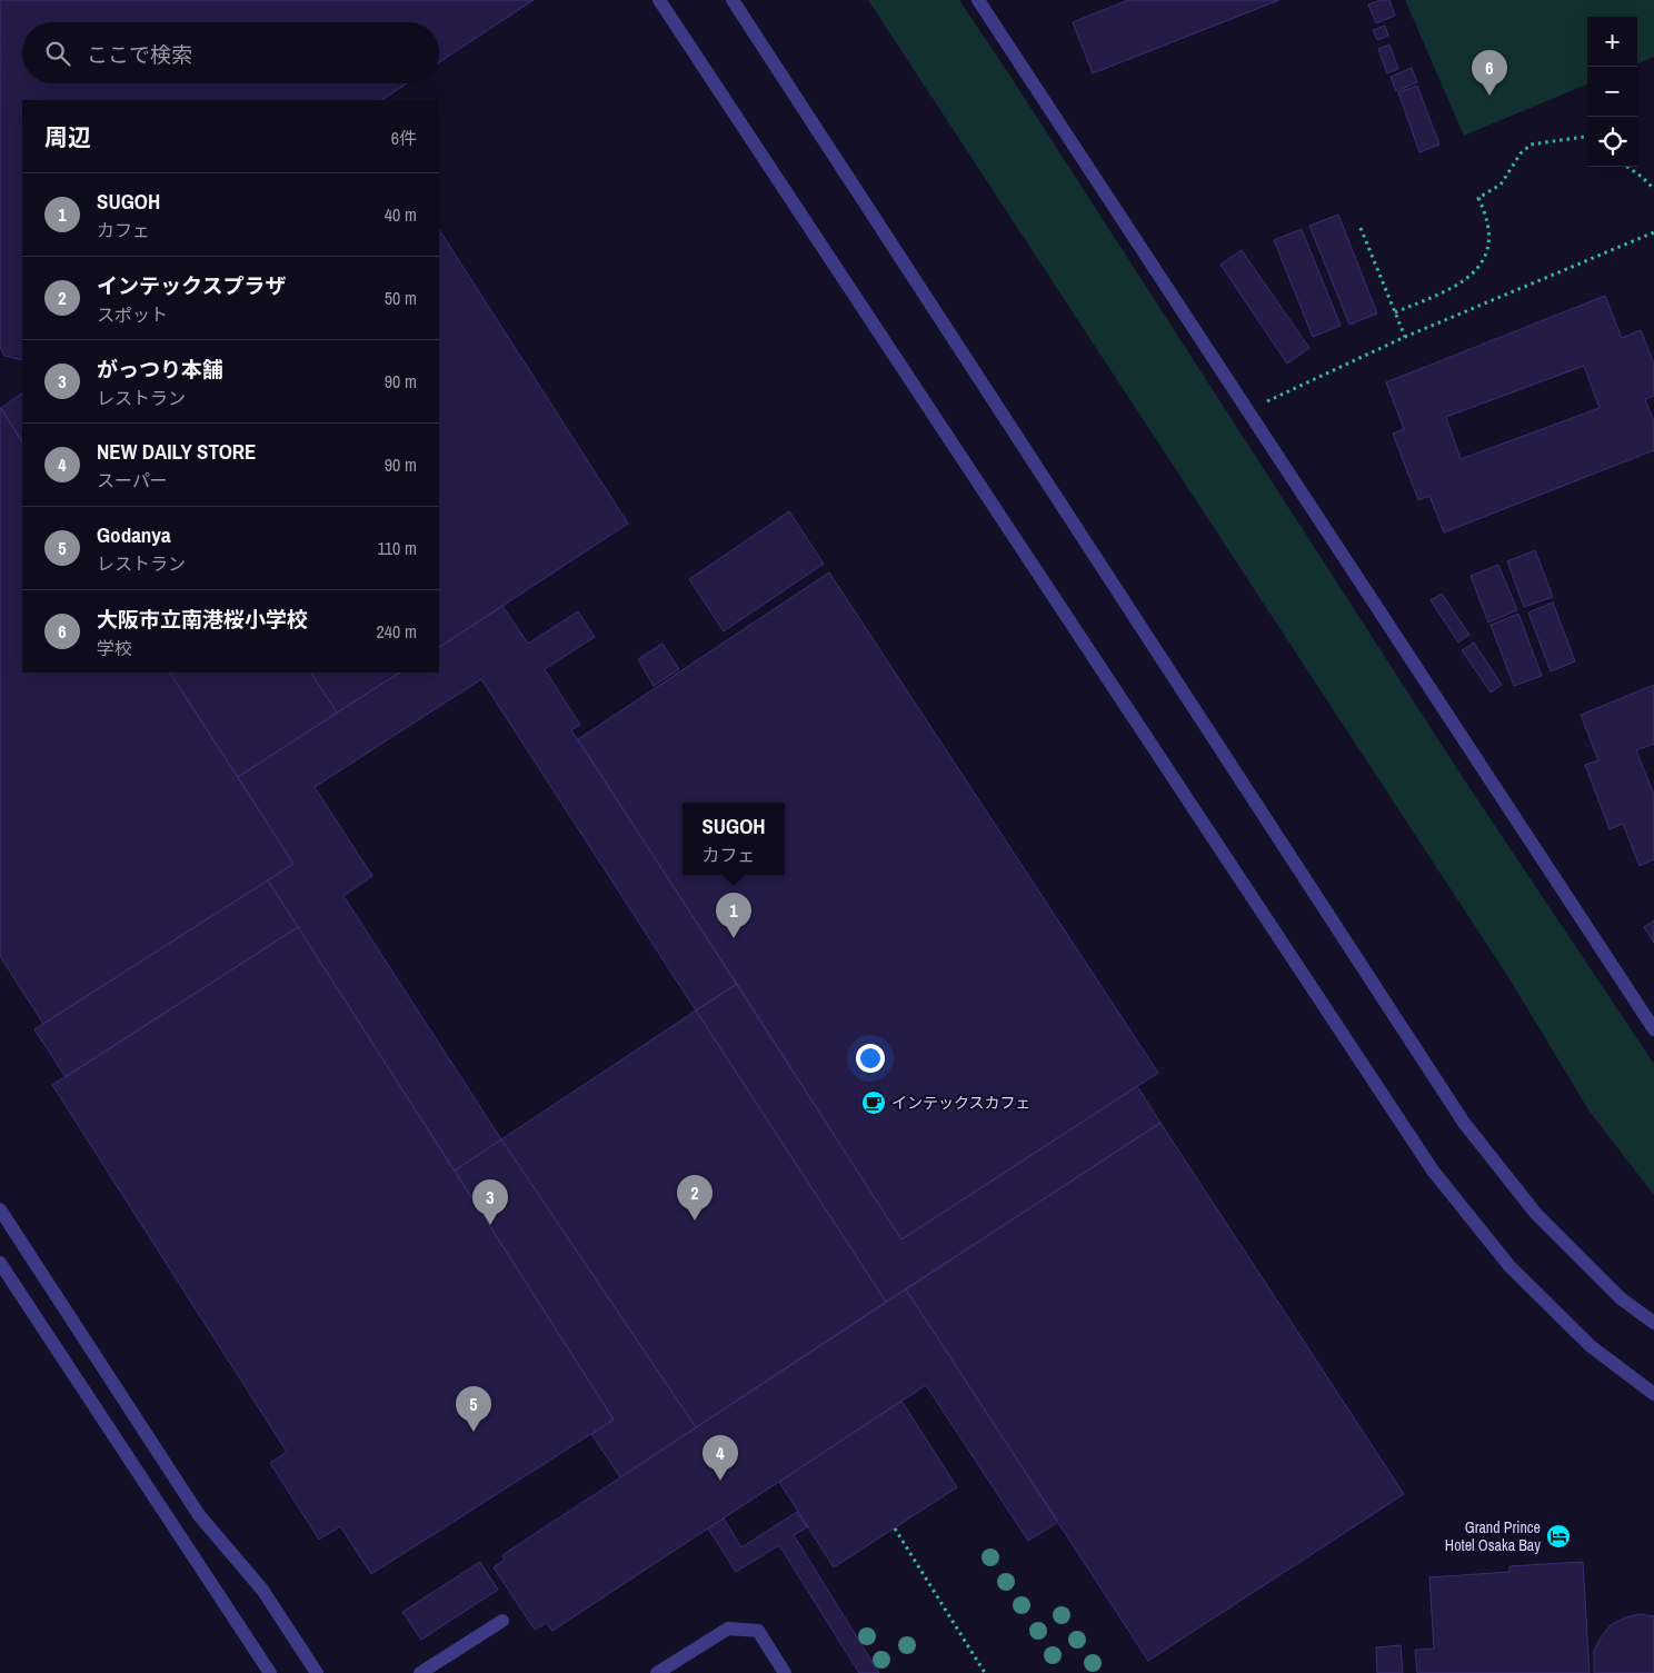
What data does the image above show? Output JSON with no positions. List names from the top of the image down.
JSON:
{
  "places": {
    "cafe": ["インテックスカフェ"],
    "hotel": ["Grand Prince Hotel Osaka Bay"]
  },
  "page": {
    "map_buttons": ["+", "−"],
    "search": "ここで検索",
    "pins": [
      "6",
      "1",
      "2",
      "3",
      "5",
      "4"
    ],
    "heading": ["周辺", "6件"],
    "list": [
      {
        "mark": "1",
        "name": "SUGOH",
        "note": "カフェ",
        "value": "40 m"
      },
      {
        "mark": "2",
        "name": "インテックスプラザ",
        "note": "スポット",
        "value": "50 m"
      },
      {
        "mark": "3",
        "name": "がっつり本舗",
        "note": "レストラン",
        "value": "90 m"
      },
      {
        "mark": "4",
        "name": "NEW DAILY STORE",
        "note": "スーパー",
        "value": "90 m"
      },
      {
        "mark": "5",
        "name": "Godanya",
        "note": "レストラン",
        "value": "110 m"
      },
      {
        "mark": "6",
        "name": "大阪市立南港桜小学校",
        "note": "学校",
        "value": "240 m"
      }
    ],
    "popup": ["SUGOH", "カフェ"]
  }
}
